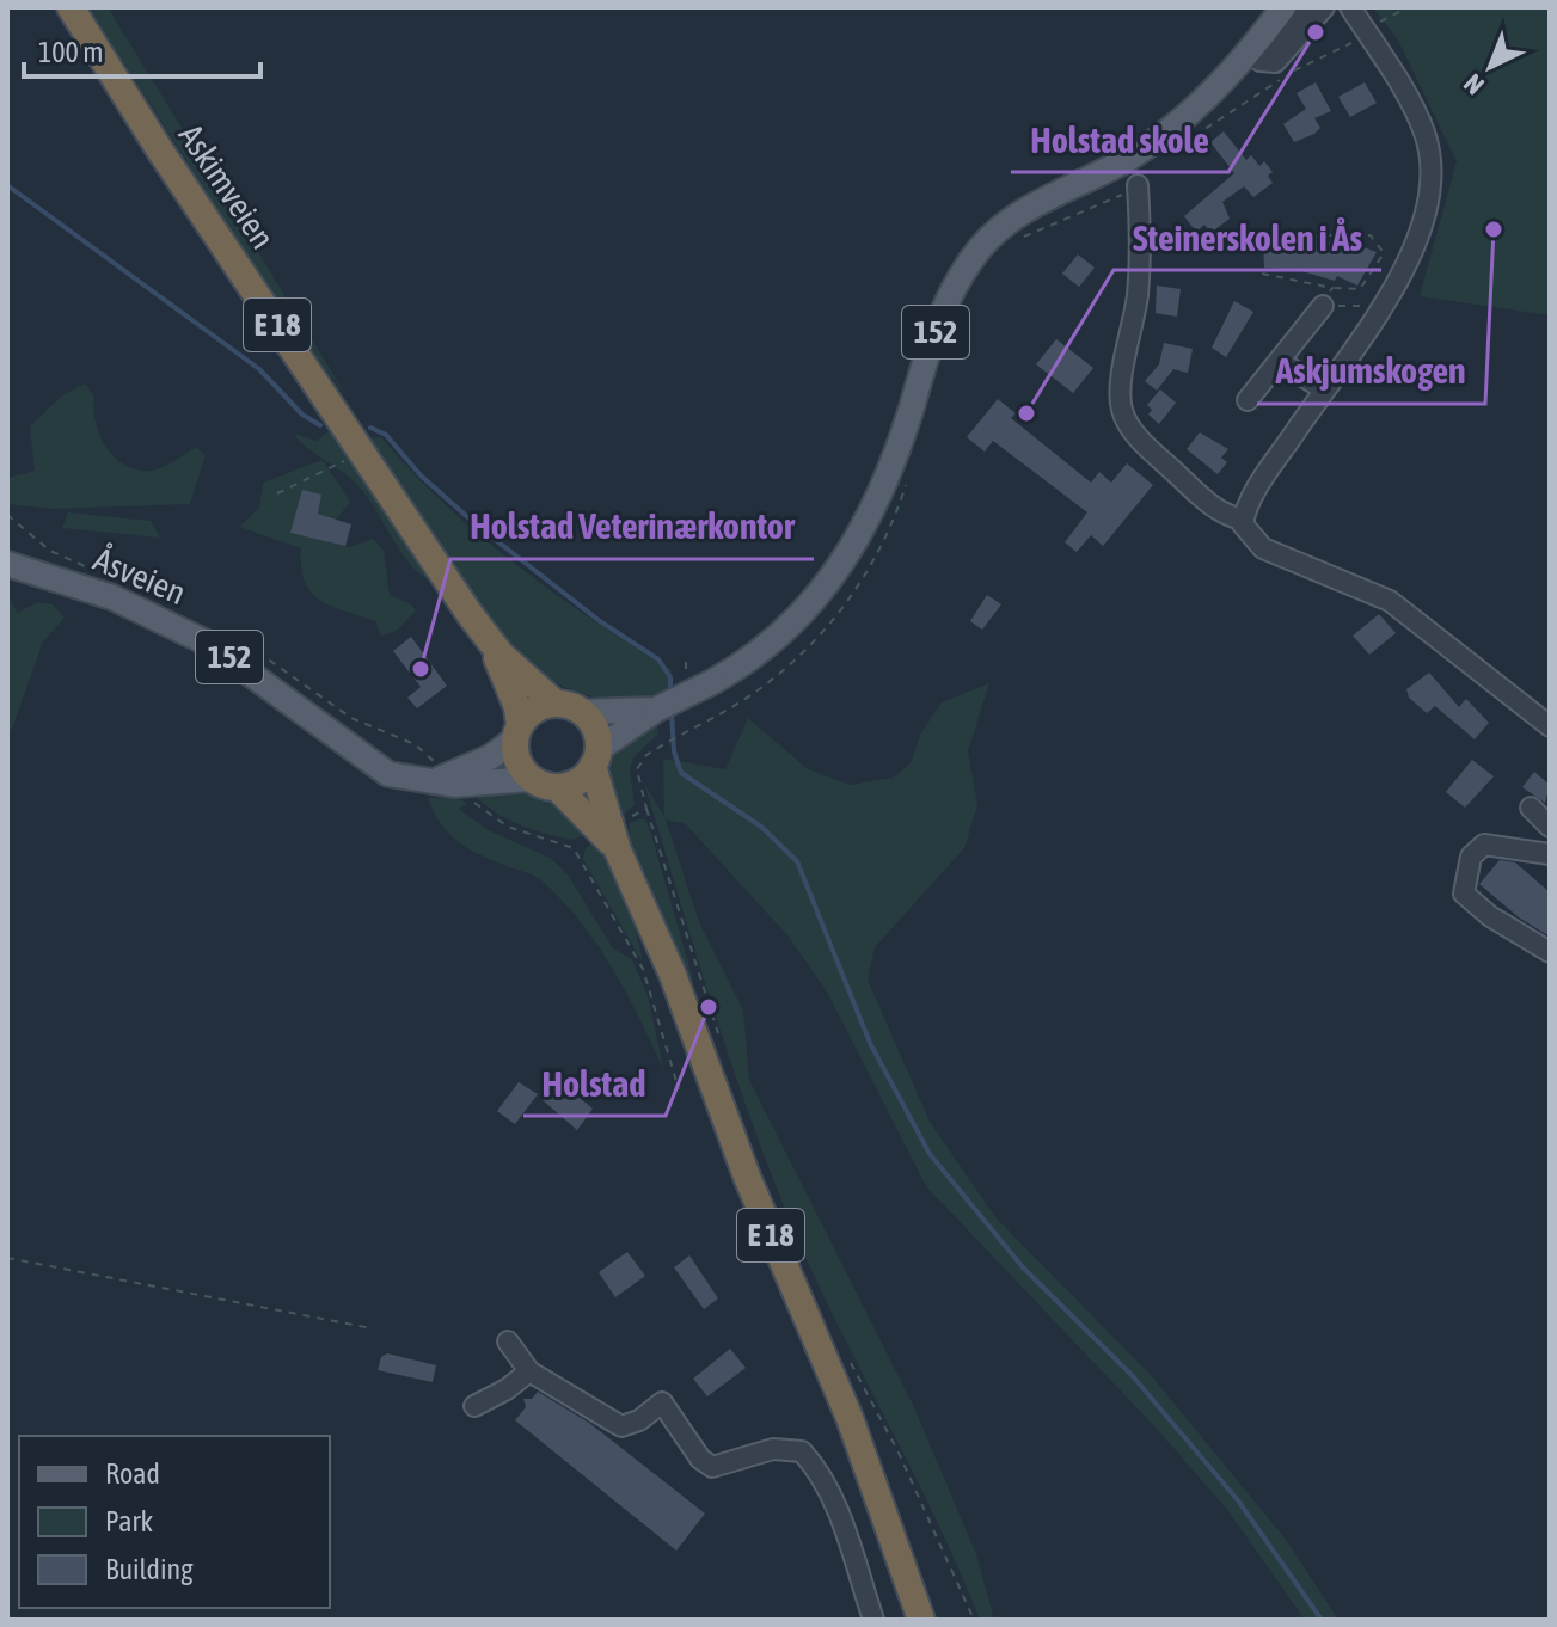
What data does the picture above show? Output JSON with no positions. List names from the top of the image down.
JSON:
{
  "streets": {
    "highway": ["Askimveien", "E 18"],
    "main road": ["152", "Åsveien"]
  },
  "crossings": [
    ["Askimveien", "E 18"],
    ["Askimveien", "152"],
    ["Askimveien", "Åsveien"],
    ["E 18", "152"],
    ["E 18", "Åsveien"],
    ["152", "Åsveien"]
  ],
  "places": [
    "Holstad skole",
    "Askjumskogen",
    "Steinerskolen i Ås",
    "Holstad Veterinærkontor",
    "Holstad"
  ],
  "legend": ["Road", "Park", "Building"],
  "scale_bar": "100 m",
  "north": "bottom left"
}
